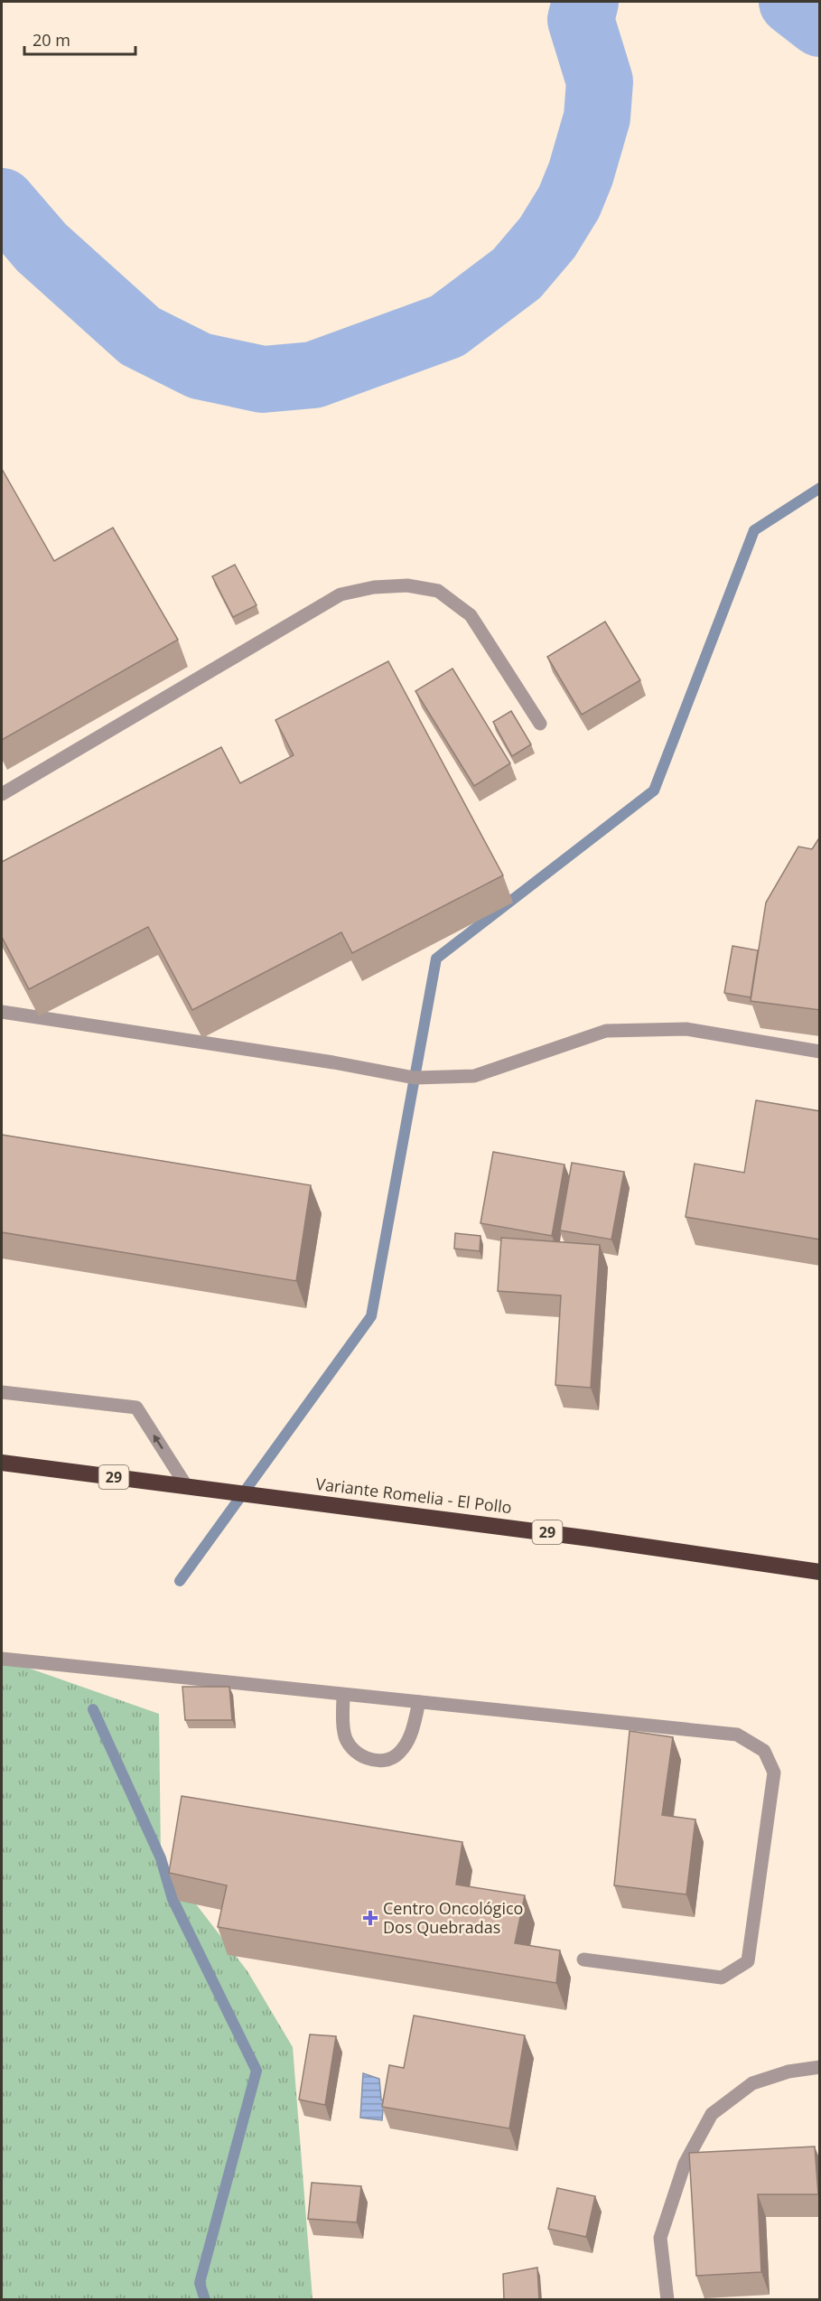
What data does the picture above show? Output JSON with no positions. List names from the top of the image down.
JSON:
{
  "streets": {
    "highway": ["29", "Variante Romelia - El Pollo"]
  },
  "places": {
    "health": ["Centro Oncológico Dos Quebradas"]
  },
  "scale_bar": "20 m"
}
